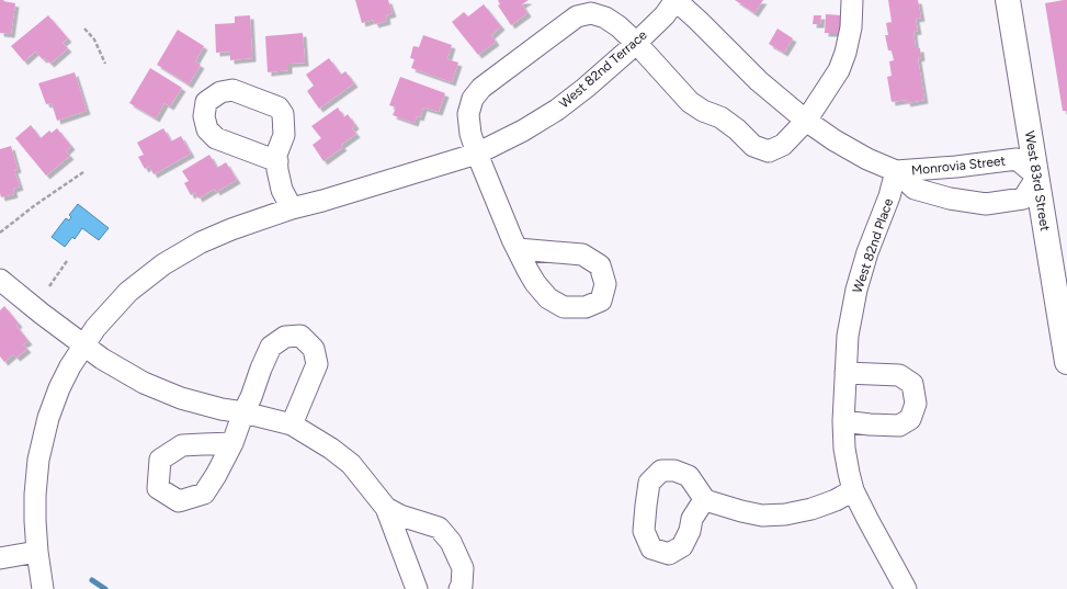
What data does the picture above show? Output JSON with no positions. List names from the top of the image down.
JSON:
{
  "streets": {
    "street": [
      "West 82nd Terrace",
      "Monrovia Street",
      "West 83rd Street",
      "West 82nd Place"
    ]
  },
  "crossings": [
    ["West 82nd Terrace", "Monrovia Street"],
    ["Monrovia Street", "West 83rd Street"],
    ["Monrovia Street", "West 82nd Place"]
  ]
}
